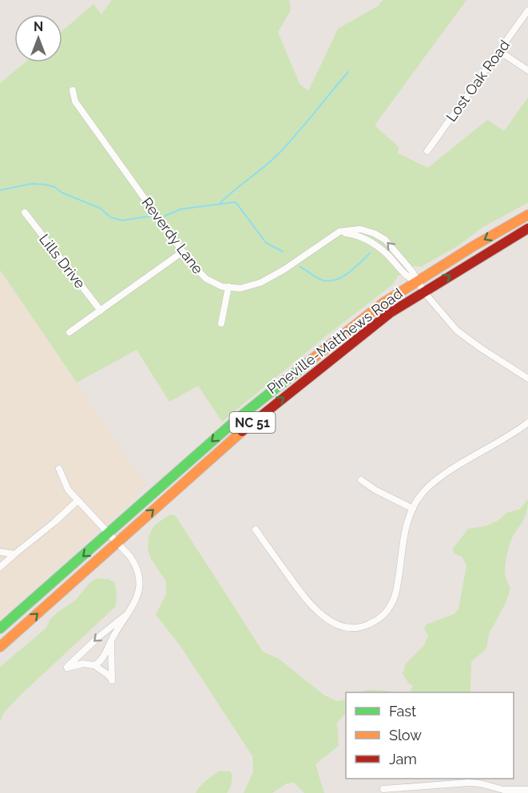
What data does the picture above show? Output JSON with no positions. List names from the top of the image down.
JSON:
{
  "streets": {
    "main road": ["Pineville-Matthews Road", "NC 51"],
    "street": ["Lost Oak Road", "Reverdy Lane", "Lills Drive"]
  },
  "legend": ["Fast", "Slow", "Jam"],
  "north": "top"
}
